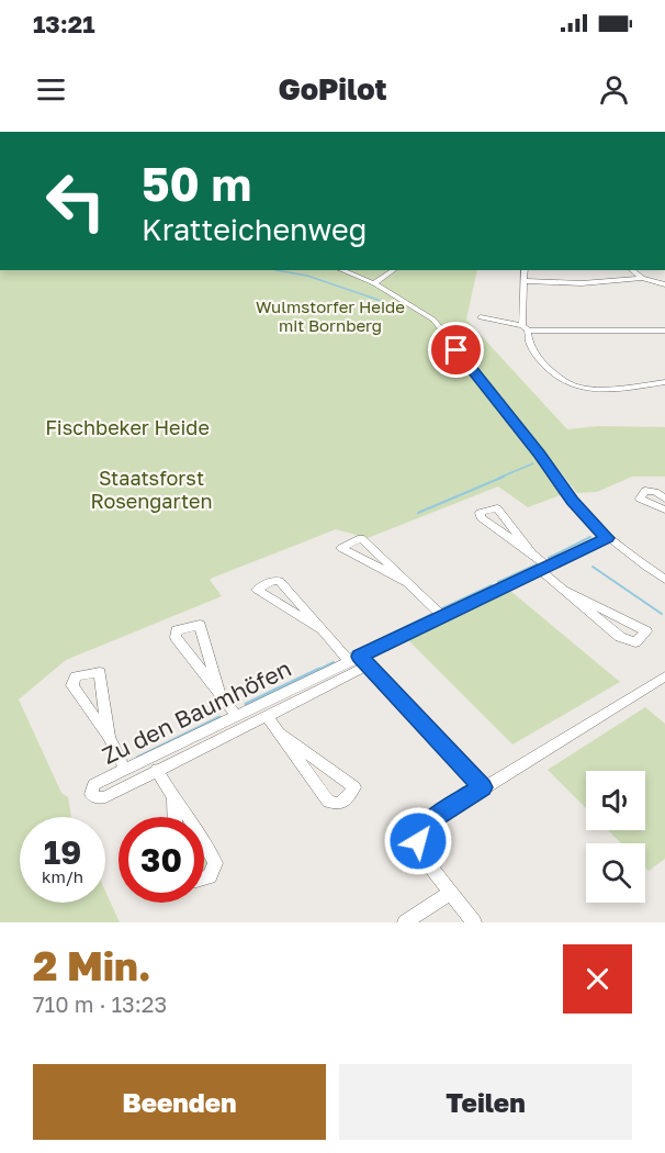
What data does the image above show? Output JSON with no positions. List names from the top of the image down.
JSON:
{
  "streets": {
    "street": ["Zu den Baumhöfen"]
  },
  "parks": ["Wulmstorfer Heide mit Bornberg", "Fischbeker Heide", "Staatsforst Rosengarten"],
  "page": {
    "status": "13:21",
    "header": "GoPilot",
    "turn": ["50 m", "Kratteichenweg"],
    "speed": "19 km/h",
    "limit": "30",
    "heading": ["2 Min.", "710 m · 13:23"],
    "buttons": ["Beenden", "Teilen"]
  }
}
